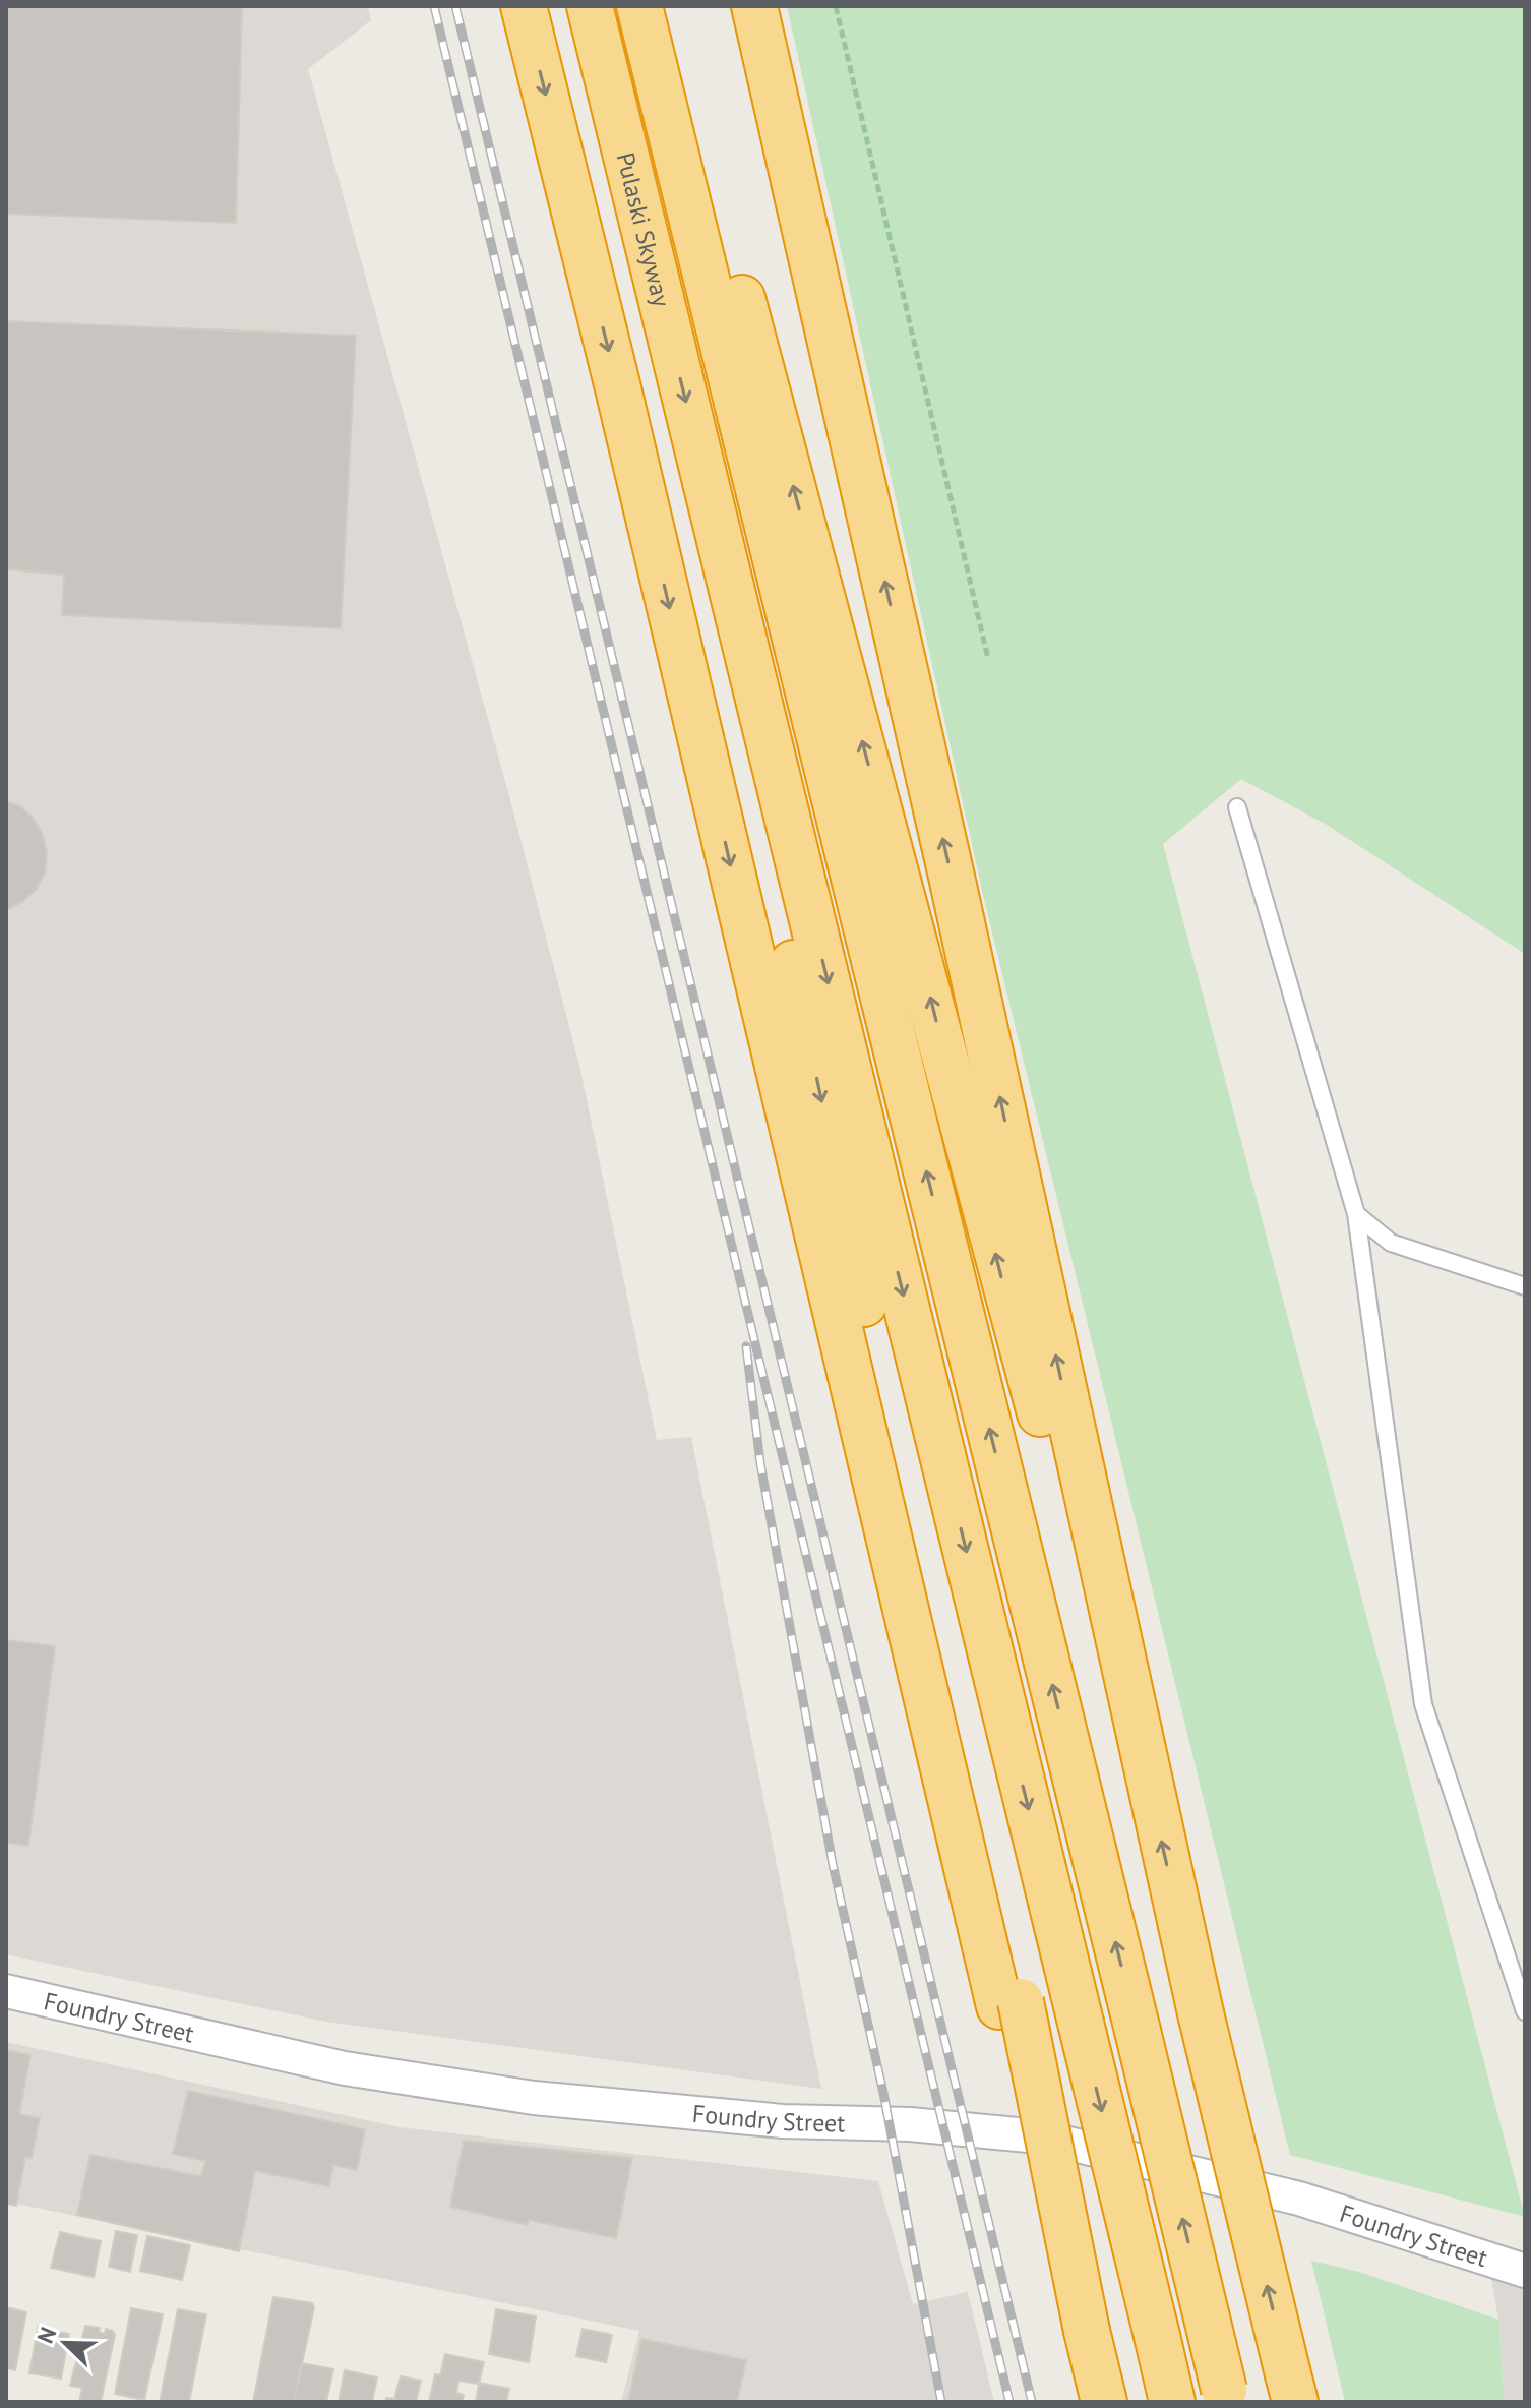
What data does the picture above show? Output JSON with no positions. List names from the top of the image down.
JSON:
{
  "streets": {
    "highway": ["Pulaski Skyway"],
    "street": ["Foundry Street"]
  },
  "north": "top left"
}
